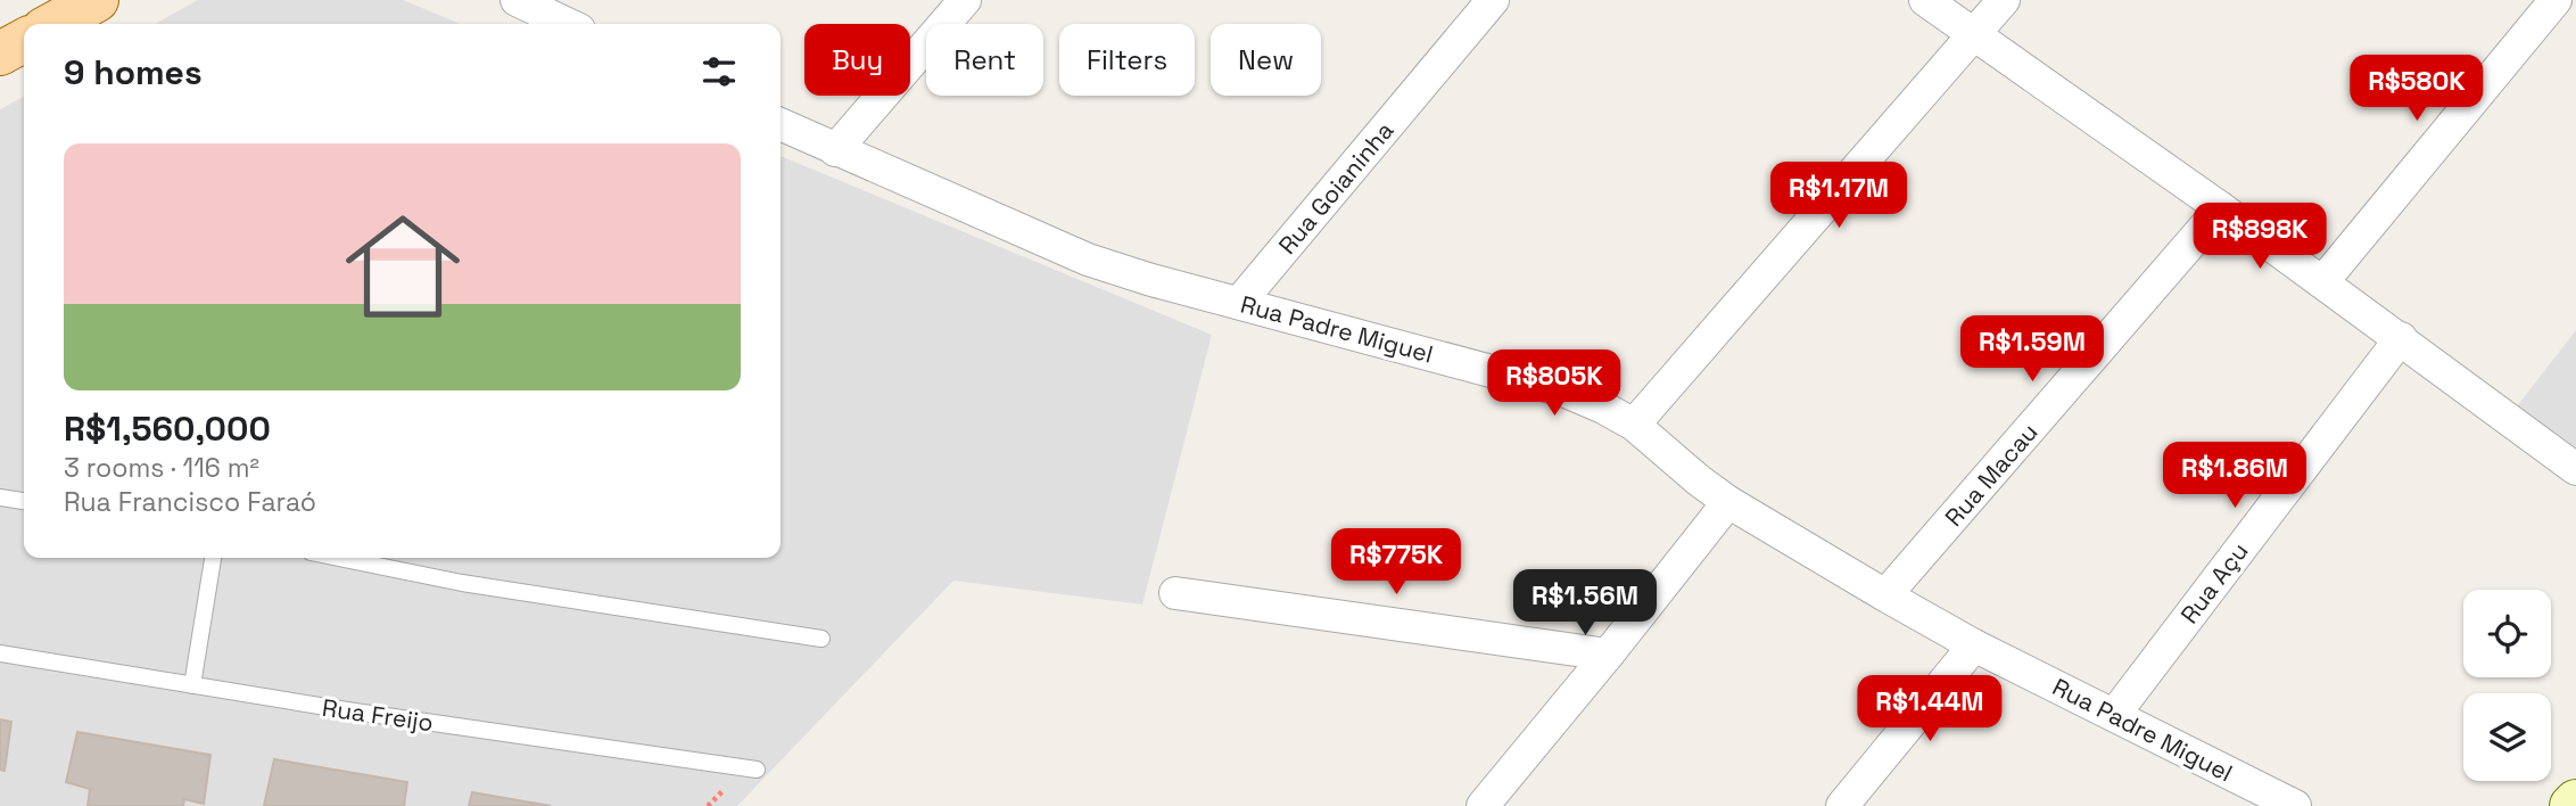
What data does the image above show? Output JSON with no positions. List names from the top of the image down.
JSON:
{
  "streets": {
    "street": [
      "Rua Goianinha",
      "Rua Padre Miguel",
      "Rua Macau",
      "Rua Açu"
    ],
    "lane": ["Rua Freijo"]
  },
  "crossings": [
    ["Rua Goianinha", "Rua Padre Miguel"],
    ["Rua Padre Miguel", "Rua Macau"],
    ["Rua Padre Miguel", "Rua Açu"]
  ],
  "page": {
    "chip": [
      "Buy",
      "Rent",
      "Filters",
      "New"
    ],
    "heading": "9 homes",
    "price": [
      "R$580K",
      "R$1.17M",
      "R$898K",
      "R$1.59M",
      "R$805K",
      "R$1.86M",
      "R$775K",
      "R$1.56M",
      "R$1.44M"
    ],
    "list": [
      {
        "name": "R$1,560,000",
        "note": "3 rooms · 116 m² · Rua Francisco Faraó"
      }
    ]
  }
}
